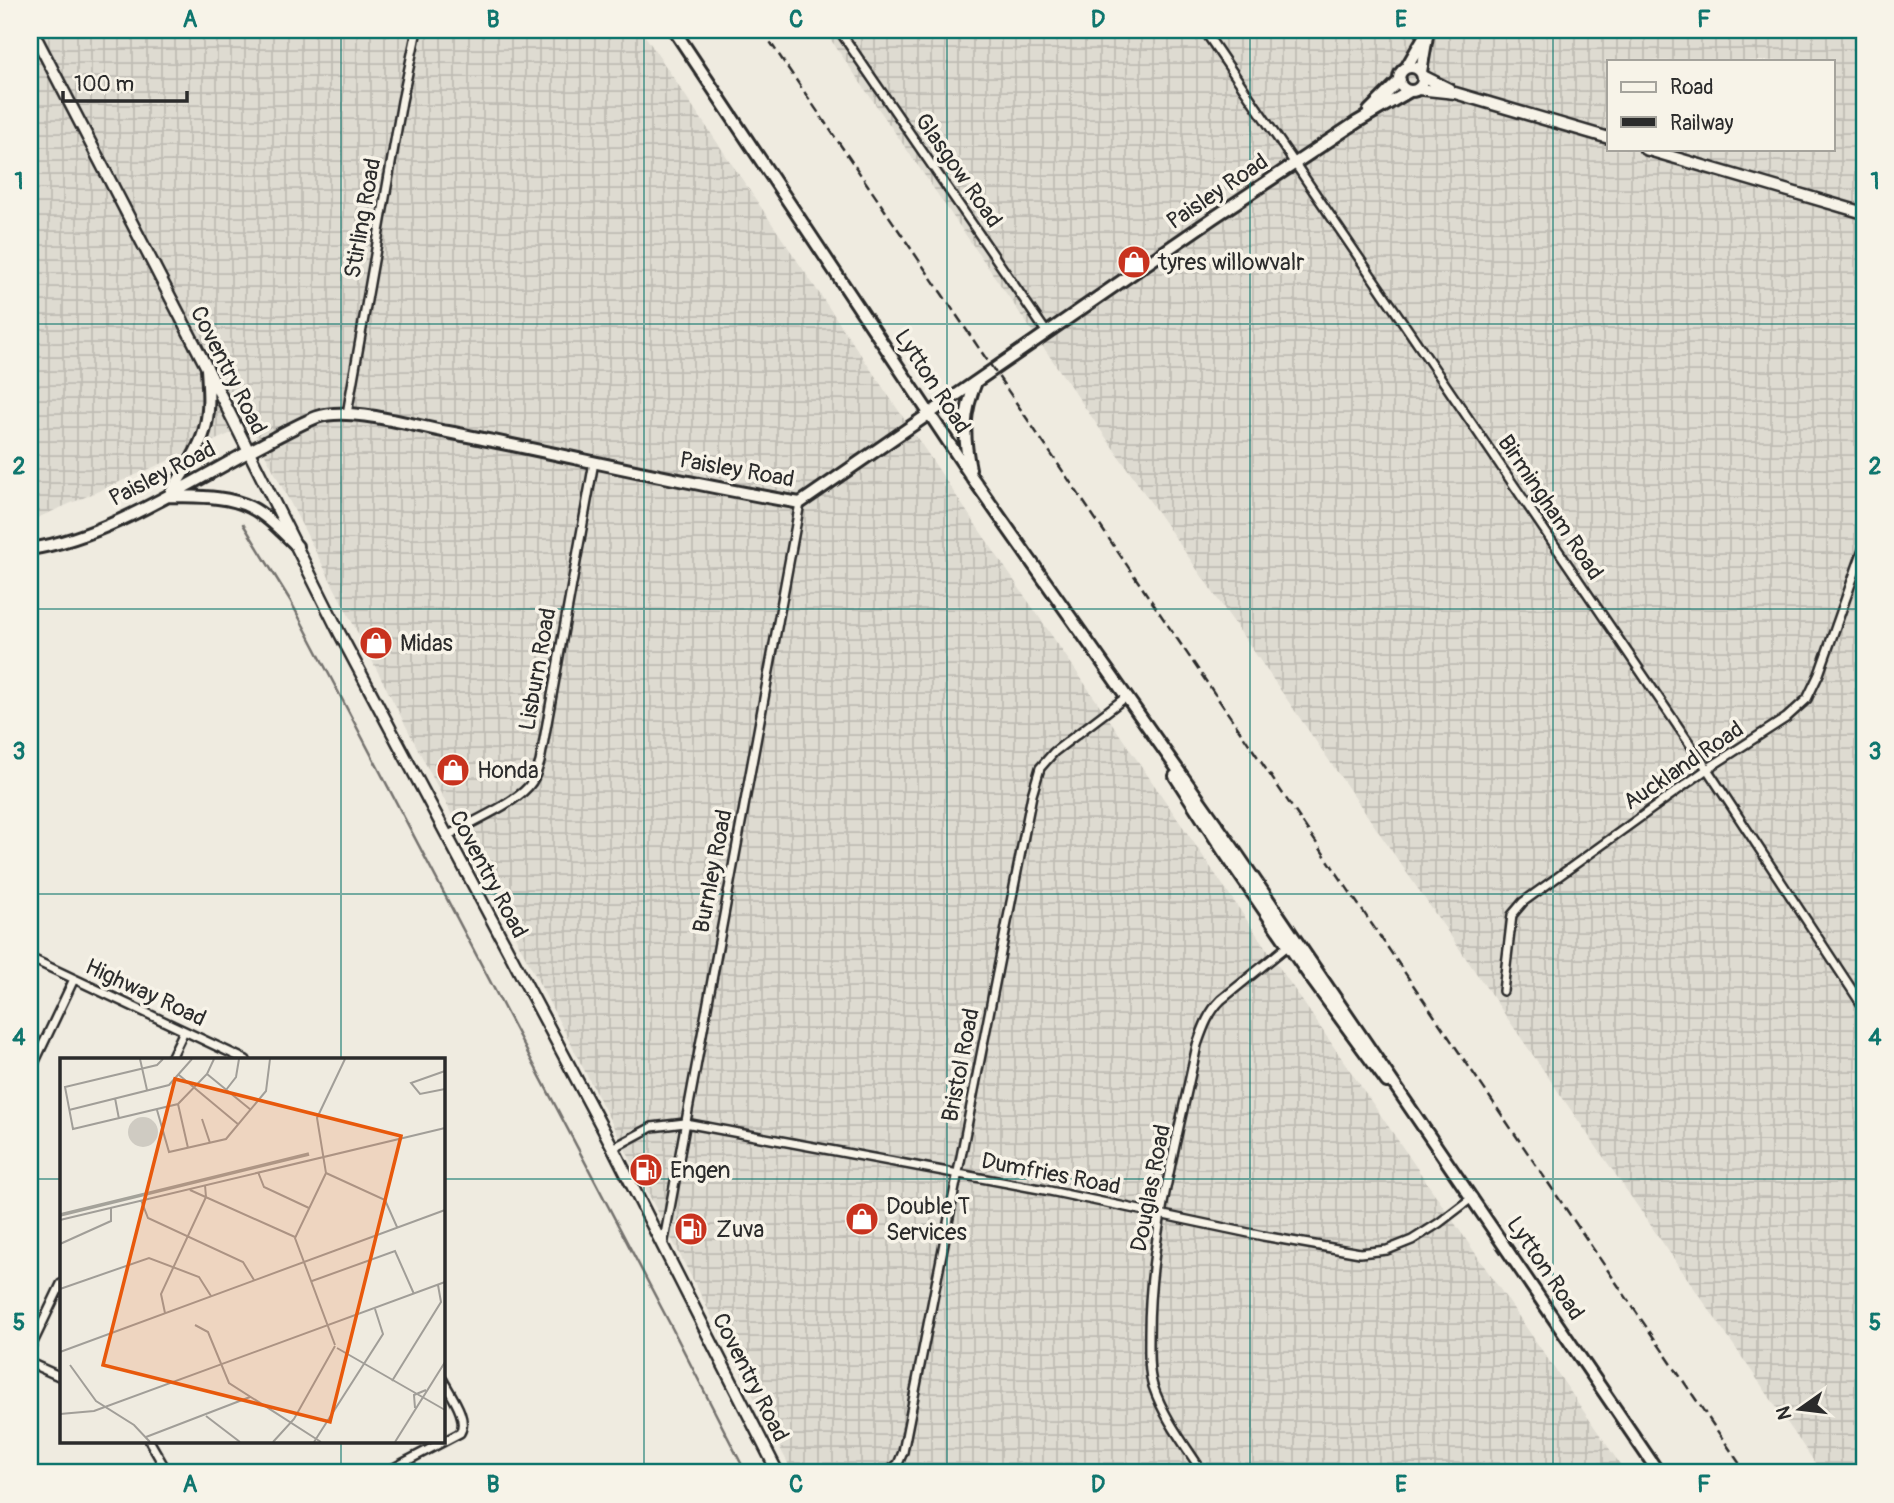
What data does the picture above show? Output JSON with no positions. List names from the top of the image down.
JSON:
{
  "streets": {
    "main road": ["Paisley Road", "Lytton Road"],
    "street": [
      "Glasgow Road",
      "Stirling Road",
      "Coventry Road",
      "Birmingham Road",
      "Lisburn Road",
      "Auckland Road",
      "Burnley Road",
      "Highway Road",
      "Bristol Road",
      "Dumfries Road",
      "Douglas Road"
    ]
  },
  "crossings": [
    ["Glasgow Road", "Paisley Road"],
    ["Paisley Road", "Stirling Road"],
    ["Paisley Road", "Coventry Road"],
    ["Paisley Road", "Lytton Road"],
    ["Paisley Road", "Birmingham Road"],
    ["Paisley Road", "Lisburn Road"],
    ["Paisley Road", "Burnley Road"],
    ["Coventry Road", "Lisburn Road"],
    ["Coventry Road", "Burnley Road"],
    ["Coventry Road", "Dumfries Road"],
    ["Lytton Road", "Bristol Road"],
    ["Lytton Road", "Dumfries Road"],
    ["Lytton Road", "Douglas Road"],
    ["Birmingham Road", "Auckland Road"],
    ["Burnley Road", "Dumfries Road"],
    ["Bristol Road", "Dumfries Road"],
    ["Dumfries Road", "Douglas Road"]
  ],
  "places": {
    "shop": [
      "tyres willowvalr",
      "Midas",
      "Honda",
      "Double T Services"
    ],
    "fuel station": ["Engen", "Zuva"]
  },
  "legend": ["Road", "Railway"],
  "scale_bar": "100 m",
  "north": "left",
  "grid": {
    "columns": [
      "A",
      "B",
      "C",
      "D",
      "E",
      "F"
    ],
    "rows": [
      "1",
      "2",
      "3",
      "4",
      "5"
    ]
  }
}
